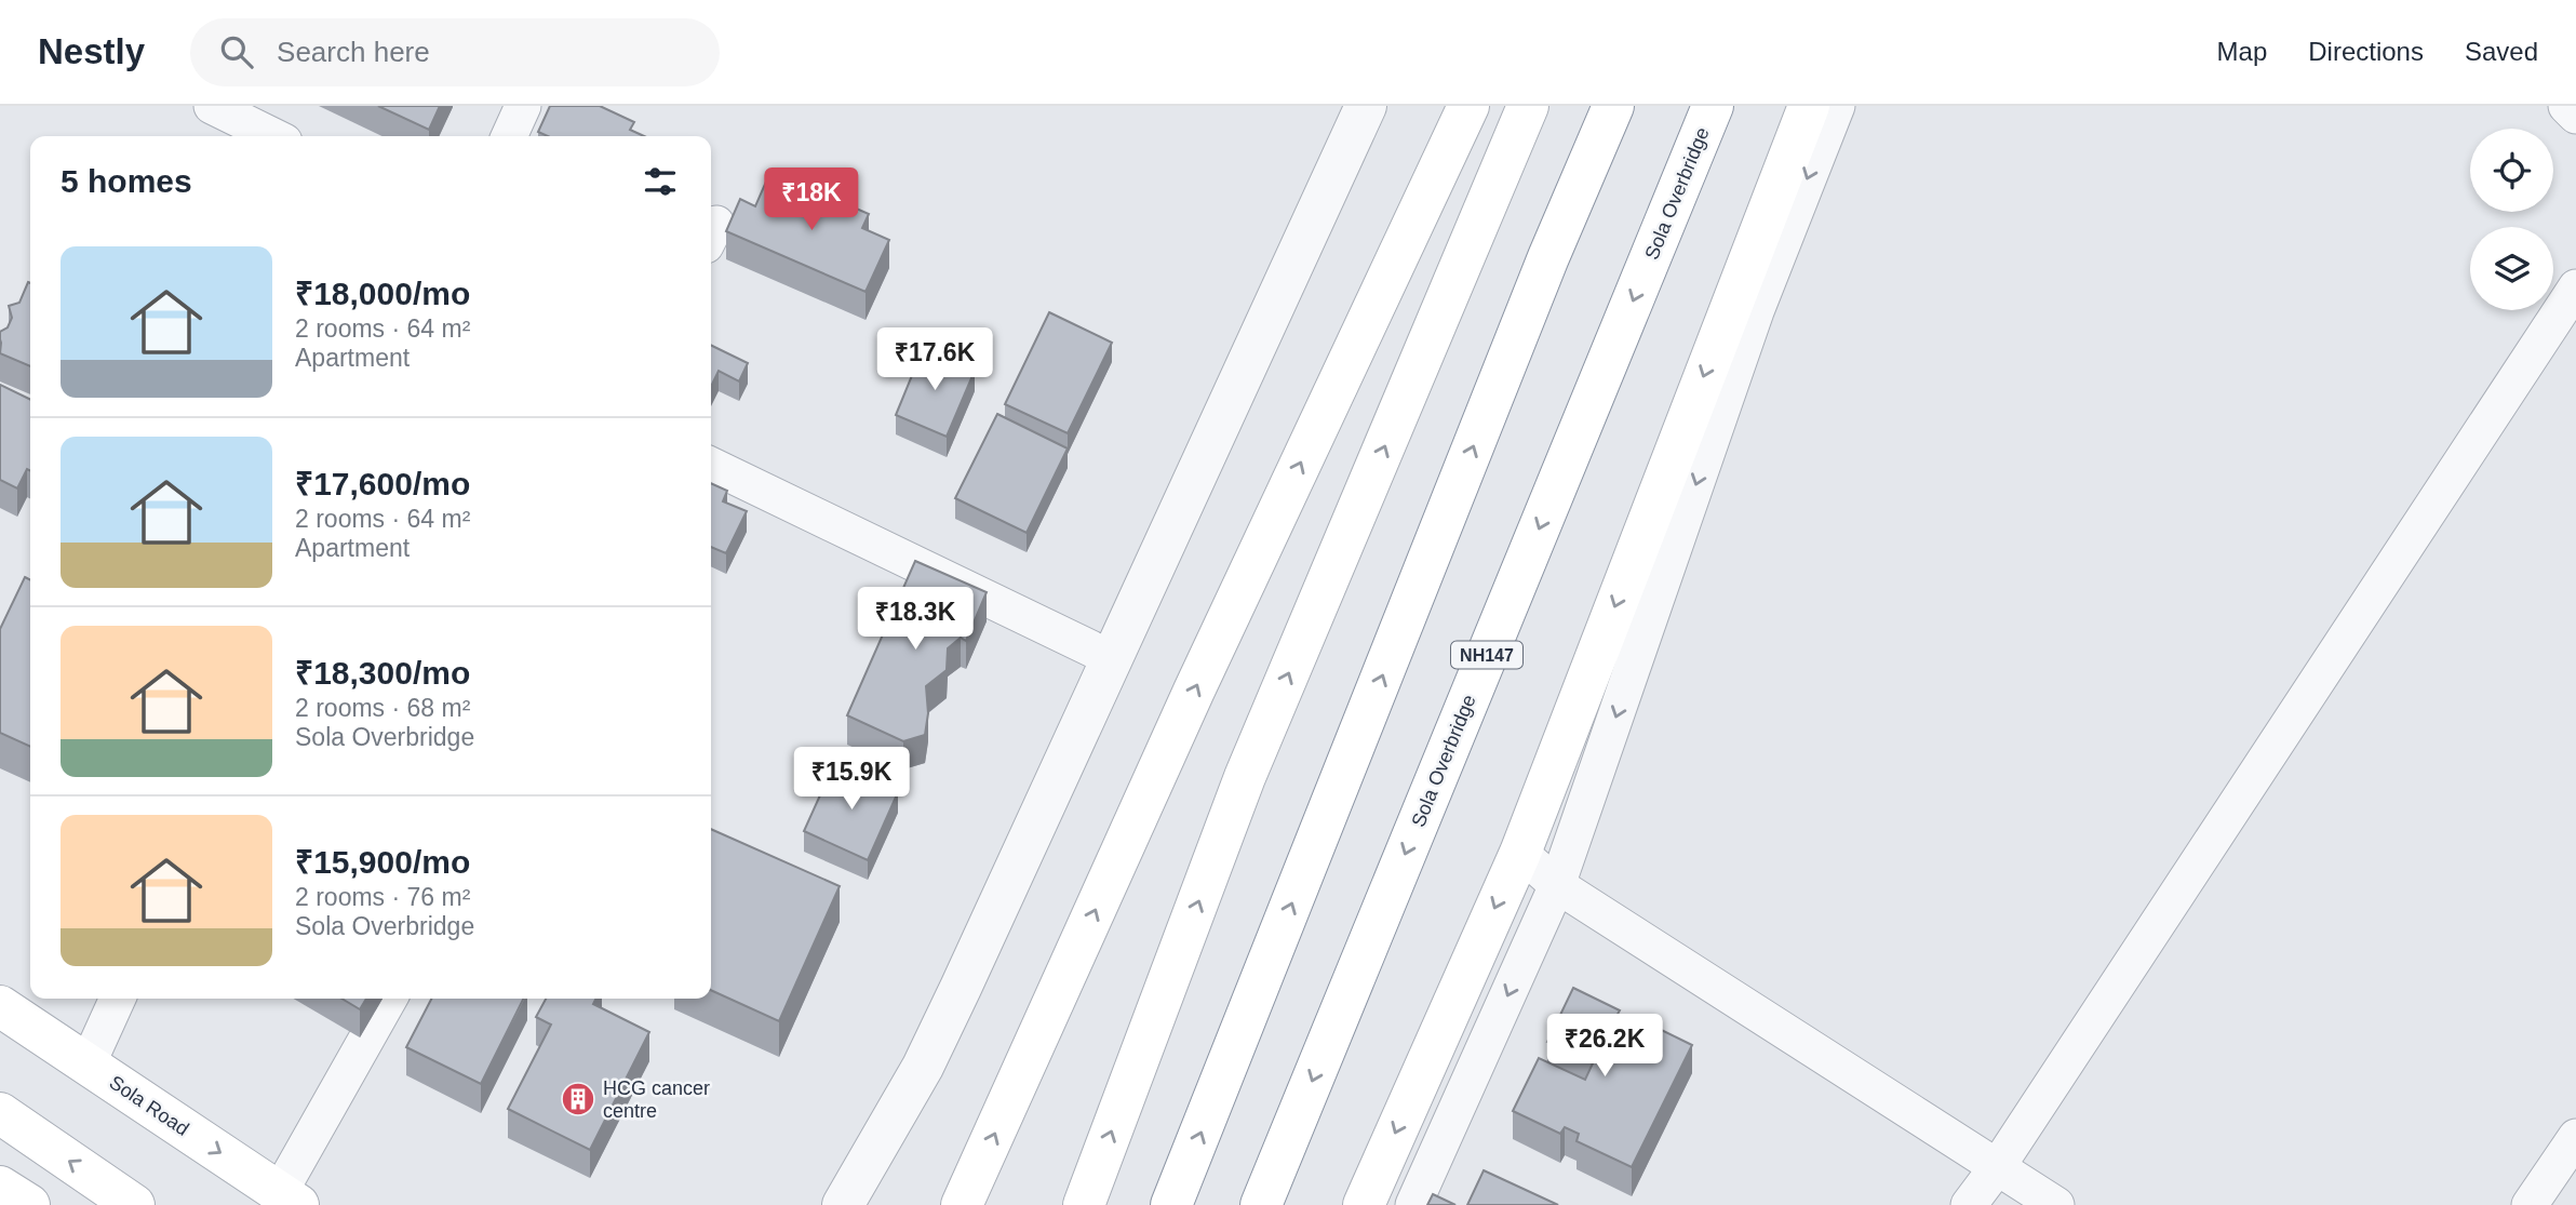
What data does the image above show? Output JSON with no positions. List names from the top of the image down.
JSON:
{
  "streets": {
    "main road": ["Sola Overbridge", "NH147", "Sola Road"]
  },
  "places": {
    "building": ["HCG cancer centre"]
  },
  "page": {
    "header": "Nestly",
    "search": "Search here",
    "nav": ["Map", "Directions", "Saved"],
    "heading": "5 homes",
    "price": [
      "₹18K",
      "₹17.6K",
      "₹18.3K",
      "₹15.9K",
      "₹26.2K"
    ],
    "list": [
      {
        "name": "₹18,000/mo",
        "note": "2 rooms · 64 m² · Apartment"
      },
      {
        "name": "₹17,600/mo",
        "note": "2 rooms · 64 m² · Apartment"
      },
      {
        "name": "₹18,300/mo",
        "note": "2 rooms · 68 m² · Sola Overbridge"
      },
      {
        "name": "₹15,900/mo",
        "note": "2 rooms · 76 m² · Sola Overbridge"
      }
    ]
  }
}
